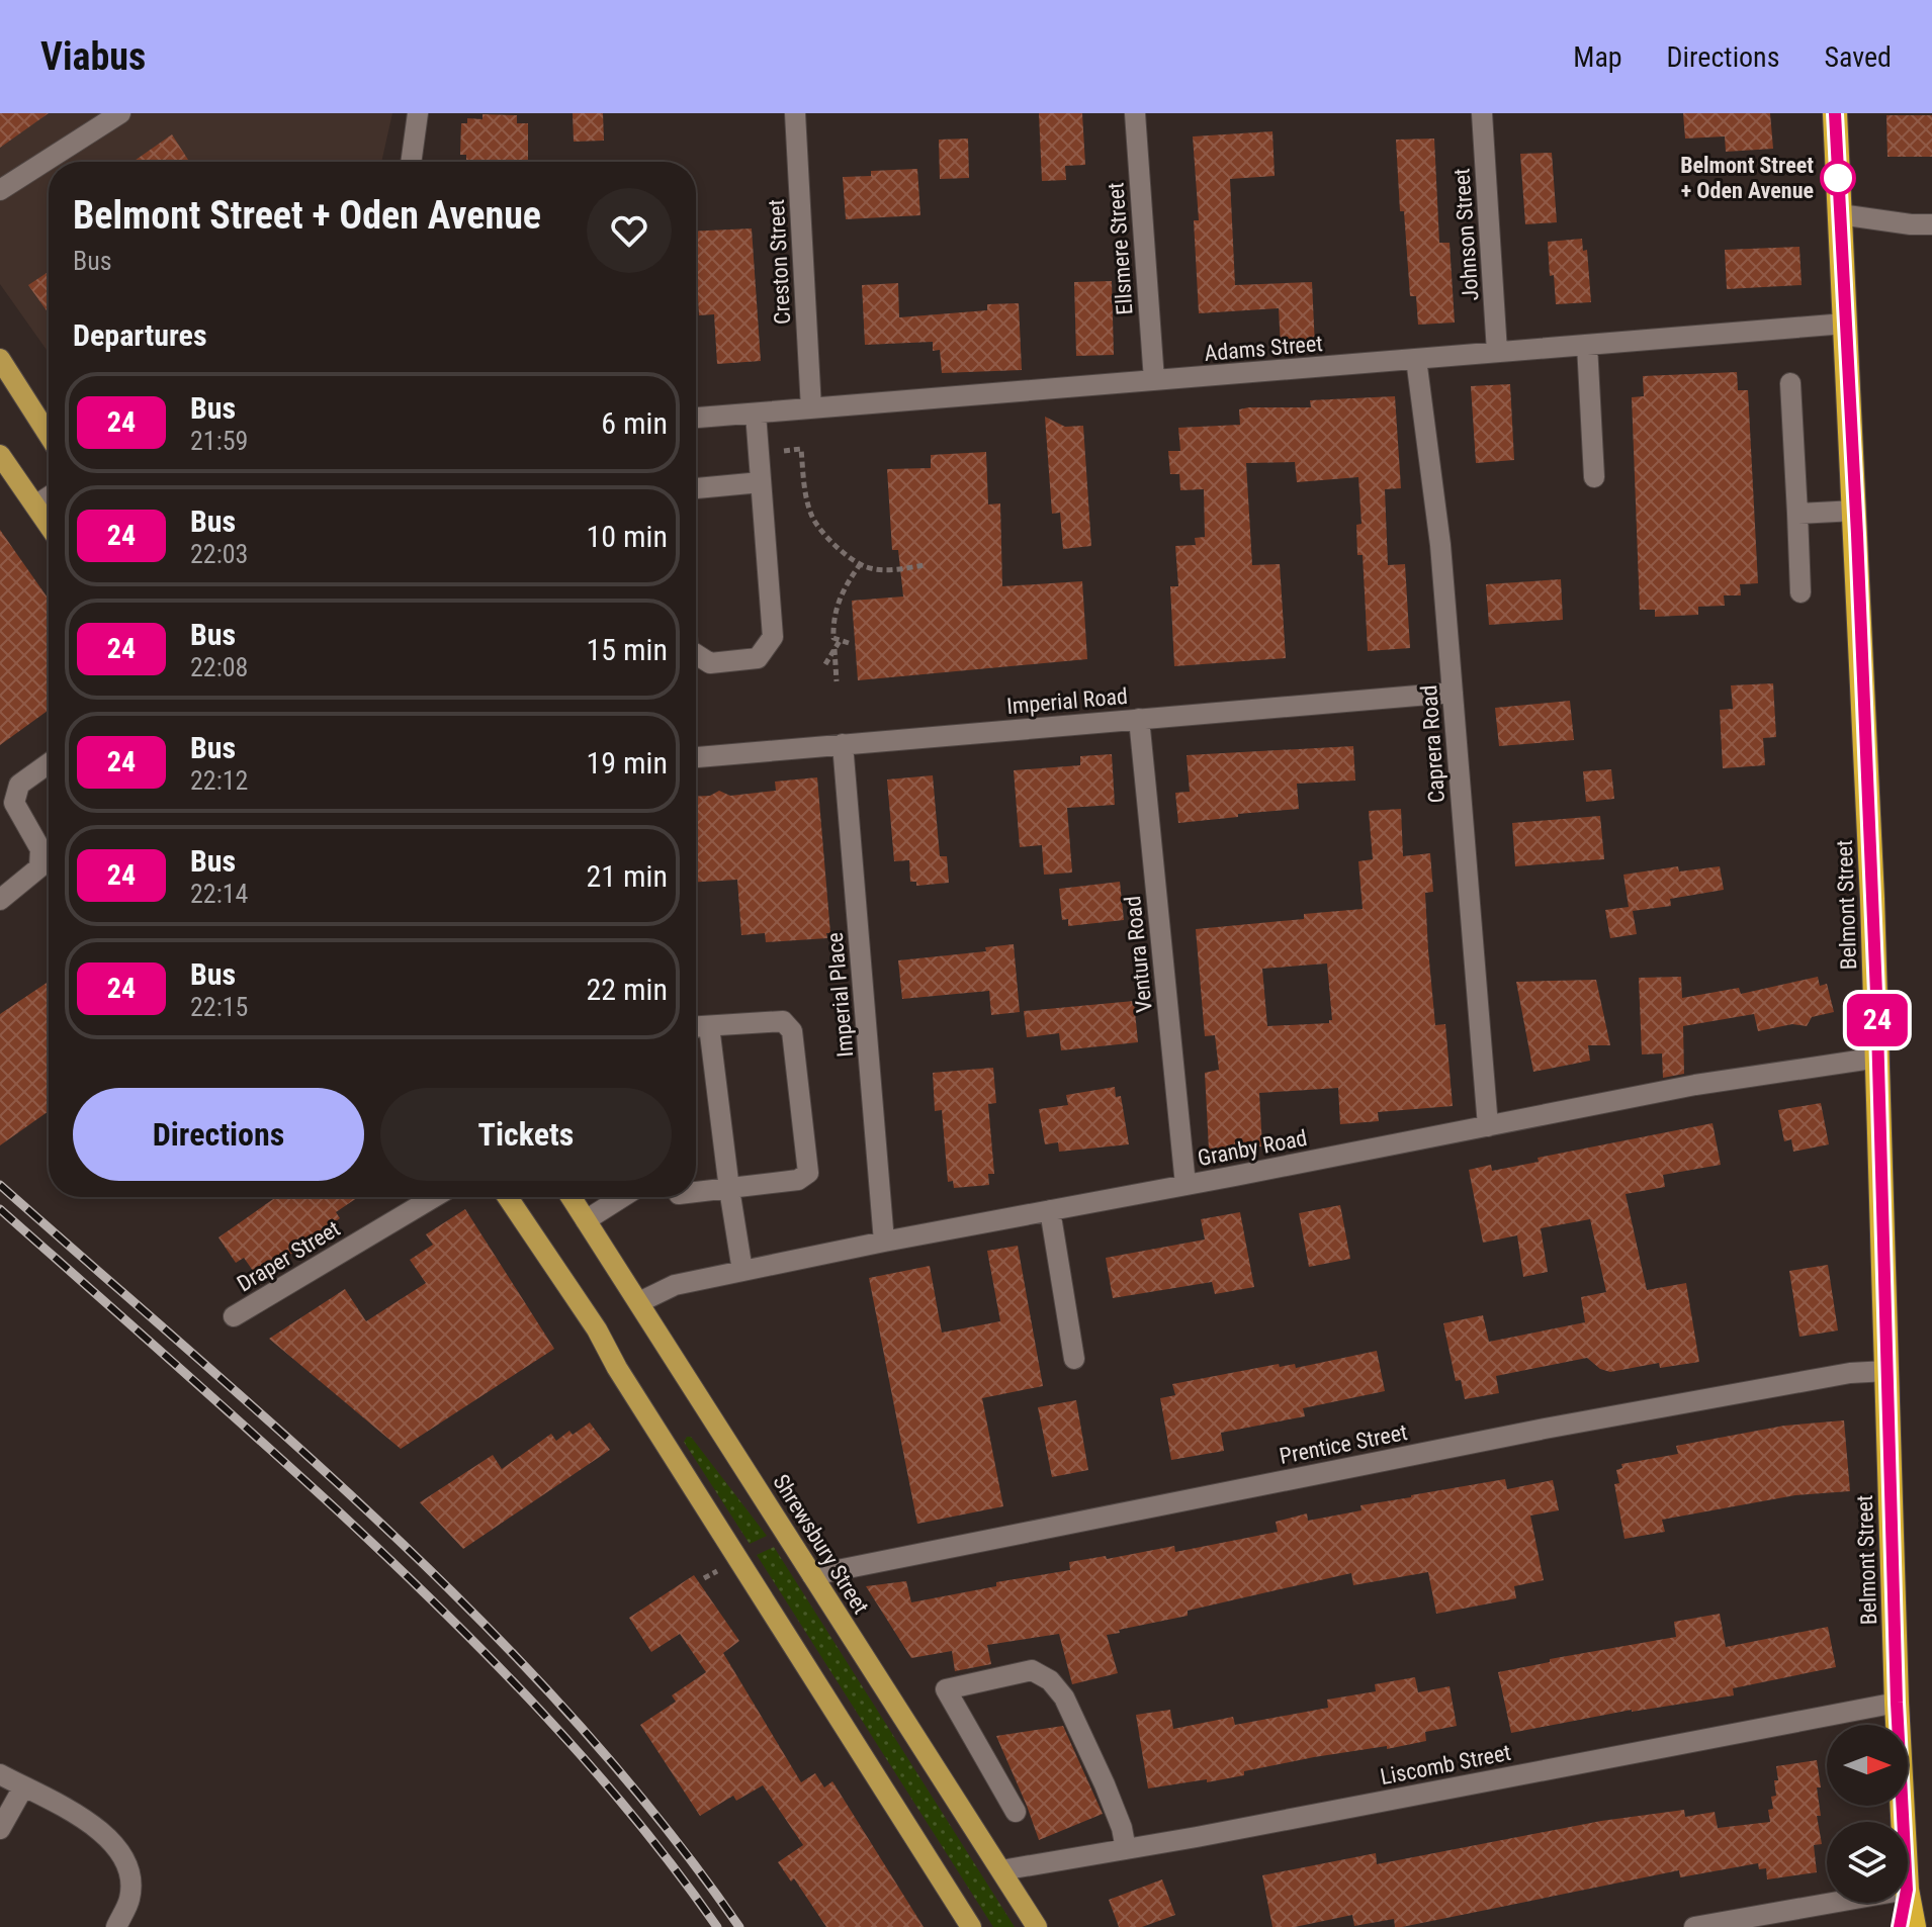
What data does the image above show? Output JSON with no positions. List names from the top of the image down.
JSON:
{
  "streets": {
    "highway": ["Belmont Street"],
    "main road": ["Shrewsbury Street"],
    "street": [
      "Johnson Street",
      "Ellsmere Street",
      "Creston Street",
      "Adams Street",
      "Imperial Road",
      "Caprera Road",
      "Ventura Road",
      "Imperial Place",
      "Granby Road",
      "Draper Street",
      "Prentice Street",
      "Liscomb Street"
    ]
  },
  "crossings": [
    ["Johnson Street", "Adams Street"],
    ["Ellsmere Street", "Adams Street"],
    ["Creston Street", "Adams Street"],
    ["Adams Street", "Caprera Road"],
    ["Adams Street", "Belmont Street"],
    ["Imperial Road", "Caprera Road"],
    ["Imperial Road", "Ventura Road"],
    ["Imperial Road", "Imperial Place"],
    ["Caprera Road", "Granby Road"],
    ["Belmont Street", "Granby Road"],
    ["Belmont Street", "Prentice Street"],
    ["Belmont Street", "Liscomb Street"],
    ["Ventura Road", "Granby Road"],
    ["Imperial Place", "Granby Road"],
    ["Granby Road", "Shrewsbury Street"],
    ["Prentice Street", "Shrewsbury Street"],
    ["Shrewsbury Street", "Liscomb Street"]
  ],
  "places": ["Belmont Street + Oden Avenue"],
  "lines": ["bus line 24"],
  "north": "right",
  "page": {
    "header": "Viabus",
    "nav": ["Map", "Directions", "Saved"],
    "on_map": "24",
    "heading": [
      ["Belmont Street + Oden Avenue", "Bus"],
      "Departures"
    ],
    "list": [
      {
        "mark": "24",
        "name": "Bus",
        "note": "21:59",
        "value": "6 min"
      },
      {
        "mark": "24",
        "name": "Bus",
        "note": "22:03",
        "value": "10 min"
      },
      {
        "mark": "24",
        "name": "Bus",
        "note": "22:08",
        "value": "15 min"
      },
      {
        "mark": "24",
        "name": "Bus",
        "note": "22:12",
        "value": "19 min"
      },
      {
        "mark": "24",
        "name": "Bus",
        "note": "22:14",
        "value": "21 min"
      },
      {
        "mark": "24",
        "name": "Bus",
        "note": "22:15",
        "value": "22 min"
      }
    ],
    "buttons": ["Directions", "Tickets"]
  }
}
